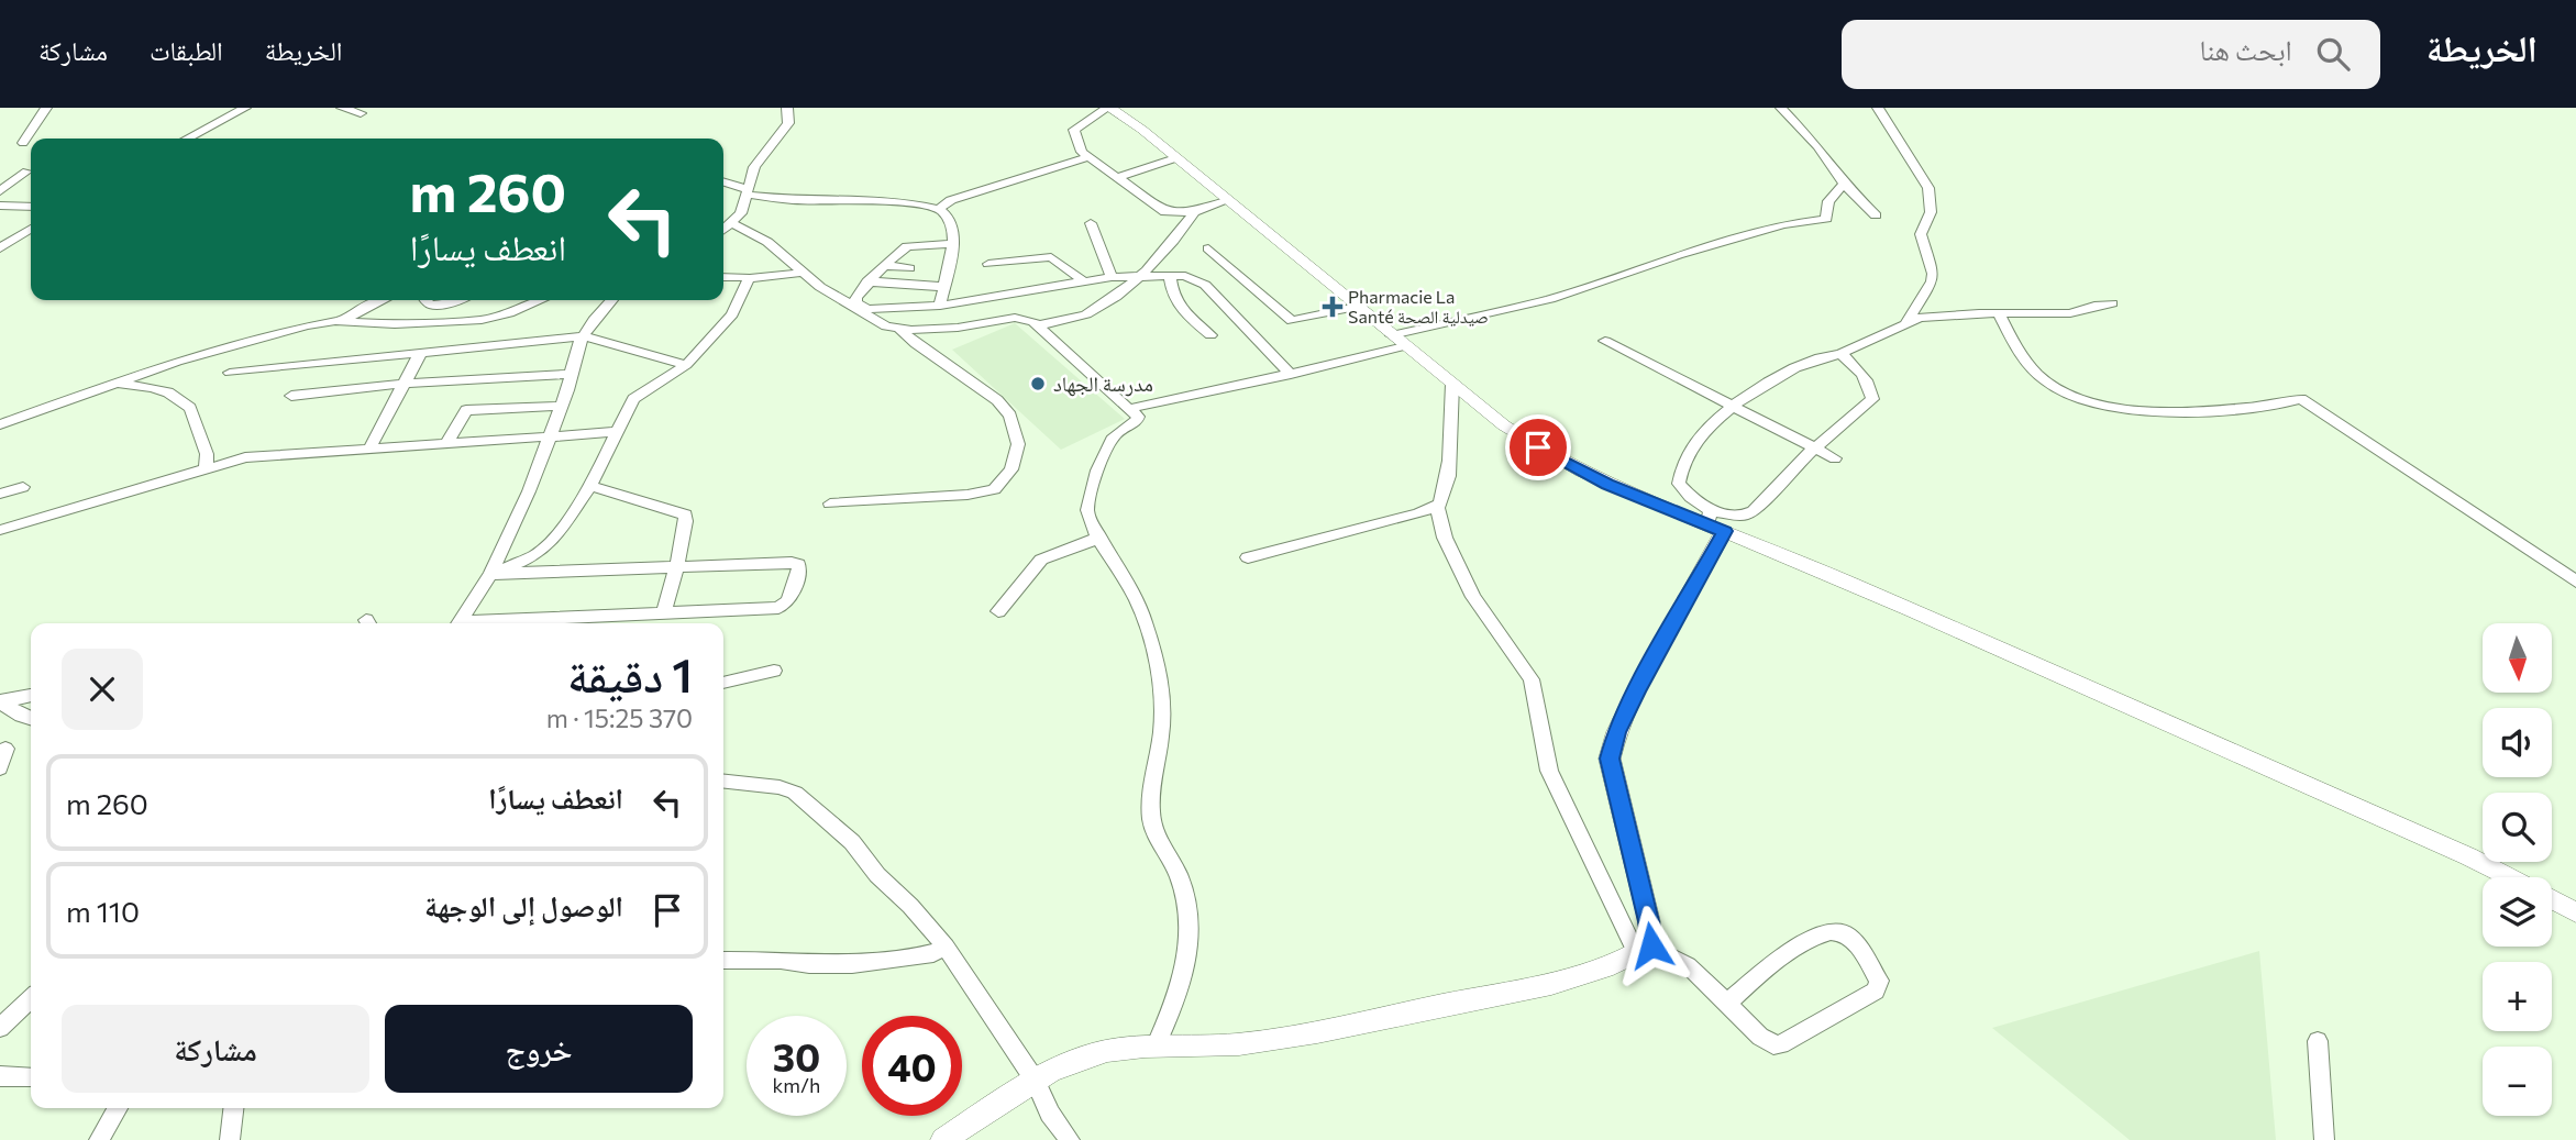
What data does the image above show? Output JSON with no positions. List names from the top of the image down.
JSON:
{
  "places": {
    "health": ["Pharmacie La Santé صيدلية الصحة"],
    "other": ["مدرسة الجهاد"]
  },
  "north": "bottom",
  "page": {
    "header": "الخريطة",
    "search": "ابحث هنا",
    "nav": ["الخريطة", "الطبقات", "مشاركة"],
    "turn": ["260 m", "انعطف يسارًا"],
    "map_buttons": ["+", "−"],
    "heading": ["1 دقيقة", "370 m · 15:25"],
    "list": [
      {
        "name": "انعطف يسارًا",
        "value": "260 m"
      },
      {
        "name": "الوصول إلى الوجهة",
        "value": "110 m"
      }
    ],
    "buttons": ["خروج", "مشاركة"],
    "speed": "30 km/h",
    "limit": "40"
  }
}
